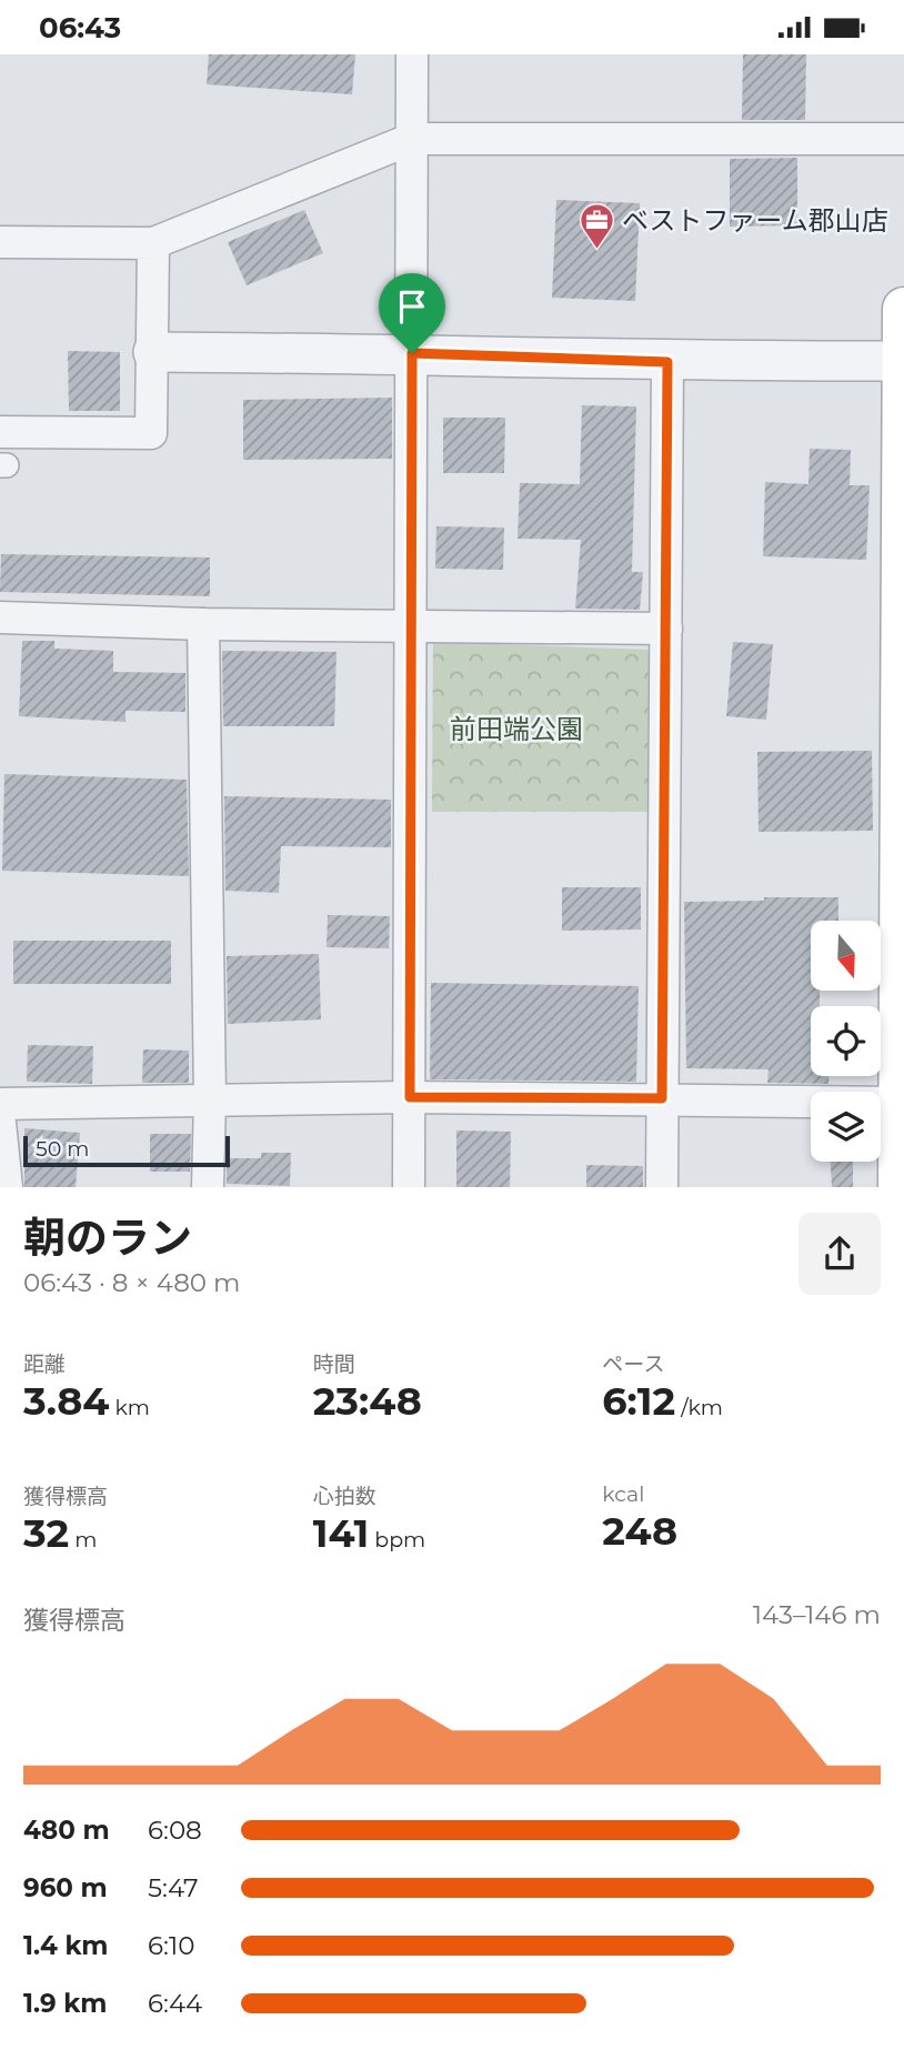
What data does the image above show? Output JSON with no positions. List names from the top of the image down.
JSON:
{
  "parks": ["前田端公園"],
  "places": {
    "office": ["ベストファーム郡山店"]
  },
  "scale_bar": "50 m",
  "north": "bottom",
  "page": {
    "status": "06:43",
    "scale": "50 m",
    "heading": ["朝のラン", "06:43 · 8 × 480 m"],
    "stats": [
      ["距離", "3.84 km"],
      ["時間", "23:48"],
      ["ペース", "6:12 /km"],
      ["獲得標高", "32 m"],
      ["心拍数", "141 bpm"],
      ["kcal", "248"]
    ],
    "chart": ["獲得標高", "143–146 m"],
    "list": [
      {
        "name": "480 m",
        "note": "6:08"
      },
      {
        "name": "960 m",
        "note": "5:47"
      },
      {
        "name": "1.4 km",
        "note": "6:10"
      },
      {
        "name": "1.9 km",
        "note": "6:44"
      }
    ]
  }
}
